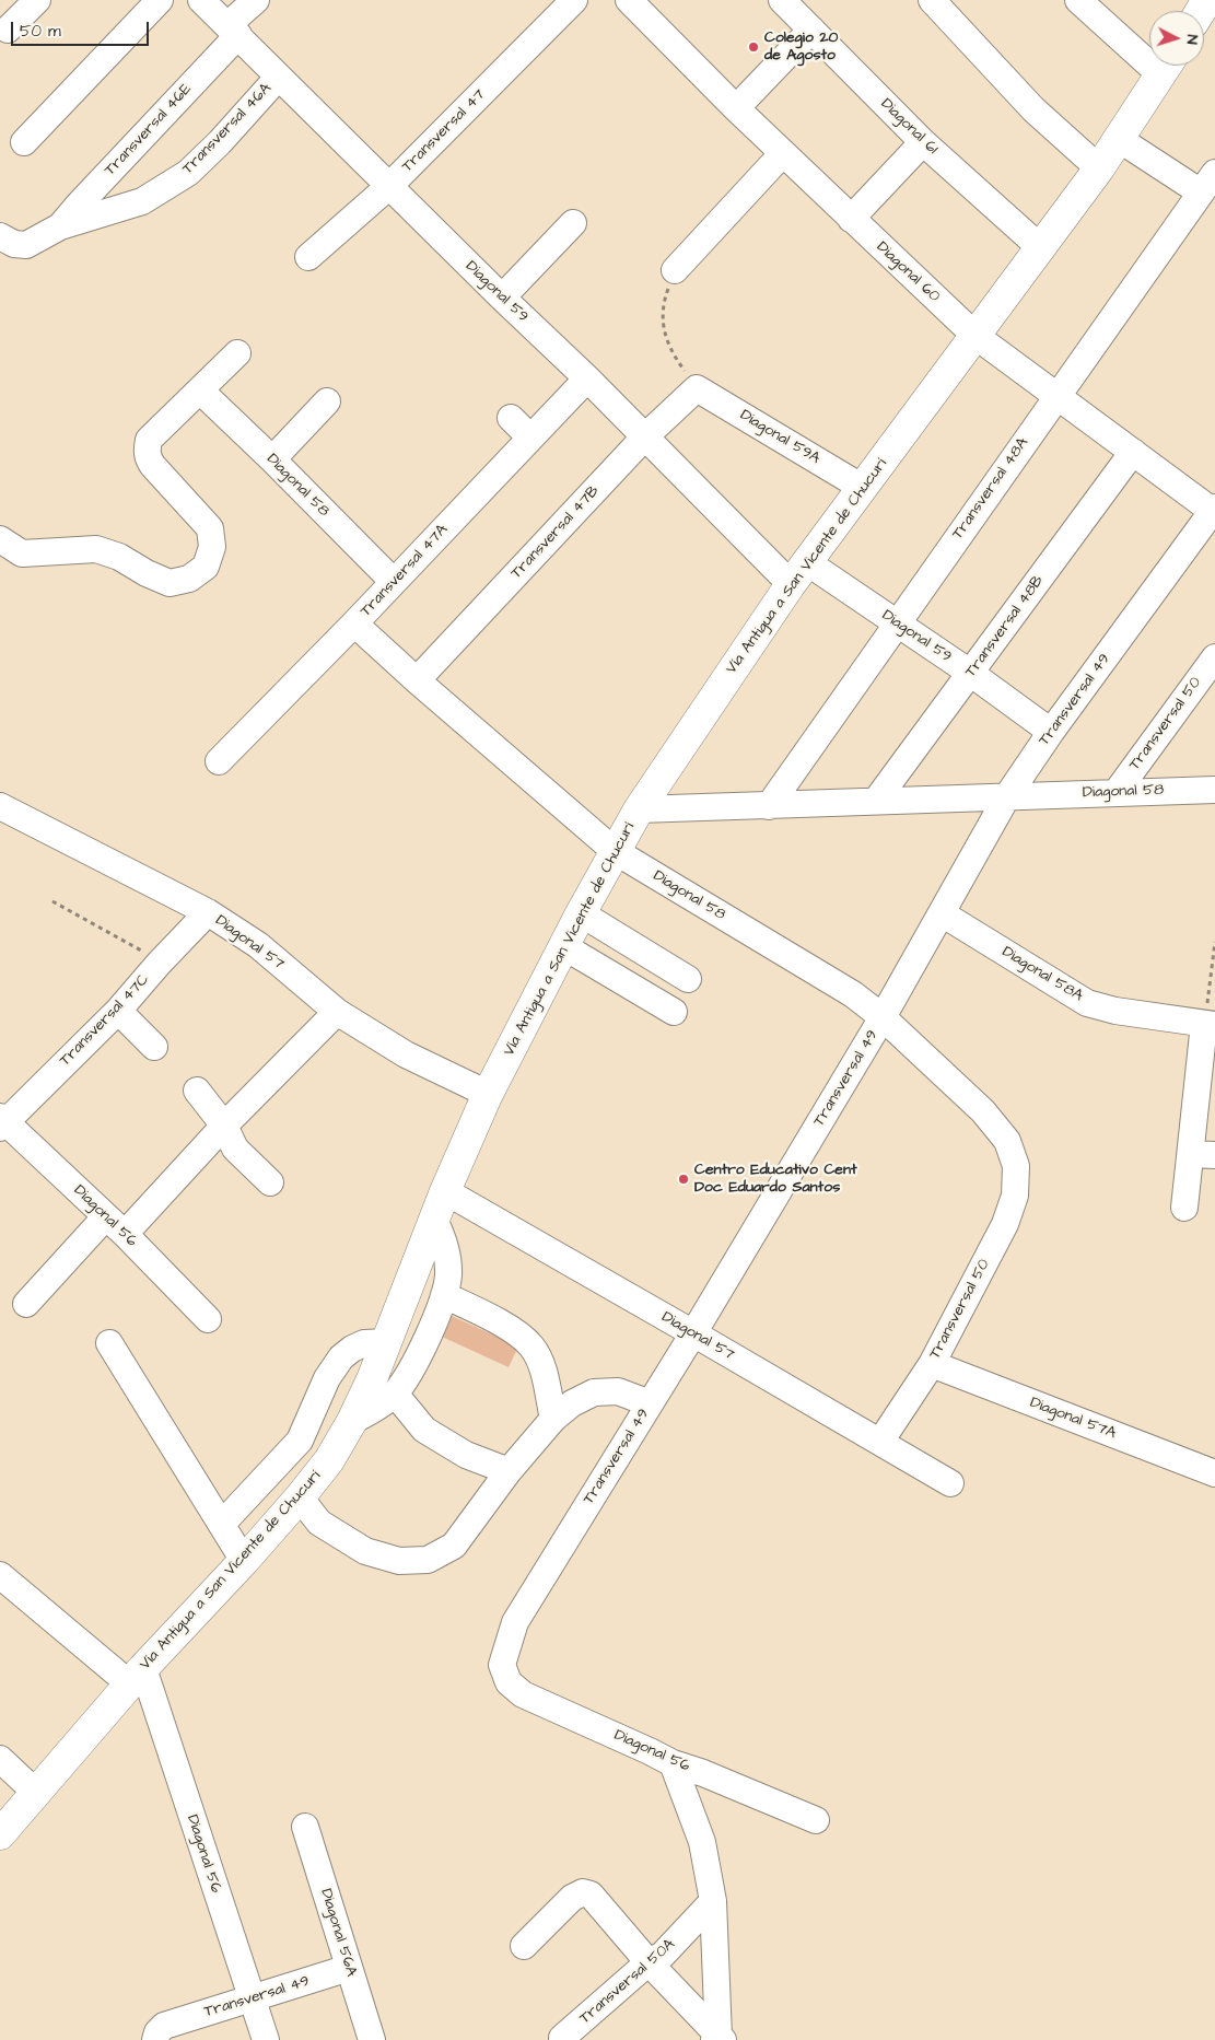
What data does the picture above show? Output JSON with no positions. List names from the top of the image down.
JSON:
{
  "streets": {
    "main road": ["Vía Antigua a San Vicente de Chucurí"],
    "street": [
      "Diagonal 61",
      "Transversal 46A",
      "Transversal 46E",
      "Transversal 47",
      "Diagonal 60",
      "Diagonal 59",
      "Diagonal 59A",
      "Diagonal 58",
      "Transversal 48A",
      "Transversal 47B",
      "Transversal 47A",
      "Transversal 48B",
      "Transversal 49",
      "Transversal 50",
      "Diagonal 57",
      "Diagonal 58A",
      "Transversal 47C",
      "Diagonal 56",
      "Diagonal 57A",
      "Diagonal 56A",
      "Transversal 50A"
    ]
  },
  "crossings": [
    ["Diagonal 61", "Vía Antigua a San Vicente de Chucurí"],
    ["Transversal 46A", "Transversal 46E"],
    ["Transversal 46A", "Diagonal 59"],
    ["Transversal 46E", "Diagonal 59"],
    ["Transversal 47", "Diagonal 59"],
    ["Diagonal 60", "Transversal 48A"],
    ["Diagonal 60", "Vía Antigua a San Vicente de Chucurí"],
    ["Diagonal 60", "Transversal 48B"],
    ["Diagonal 60", "Transversal 49"],
    ["Diagonal 59", "Transversal 48A"],
    ["Diagonal 59", "Transversal 47B"],
    ["Diagonal 59", "Vía Antigua a San Vicente de Chucurí"],
    ["Diagonal 59", "Transversal 47A"],
    ["Diagonal 59", "Transversal 48B"],
    ["Diagonal 59", "Transversal 49"],
    ["Diagonal 59A", "Transversal 47B"],
    ["Diagonal 59A", "Vía Antigua a San Vicente de Chucurí"],
    ["Diagonal 58", "Transversal 48A"],
    ["Diagonal 58", "Transversal 47B"],
    ["Diagonal 58", "Vía Antigua a San Vicente de Chucurí"],
    ["Diagonal 58", "Transversal 47A"],
    ["Diagonal 58", "Transversal 48B"],
    ["Diagonal 58", "Transversal 49"],
    ["Diagonal 58", "Transversal 50"],
    ["Vía Antigua a San Vicente de Chucurí", "Diagonal 57"],
    ["Vía Antigua a San Vicente de Chucurí", "Diagonal 56"],
    ["Transversal 49", "Diagonal 57"],
    ["Transversal 49", "Diagonal 58A"],
    ["Transversal 49", "Diagonal 56"],
    ["Transversal 49", "Diagonal 56A"],
    ["Transversal 50", "Diagonal 57"],
    ["Transversal 50", "Diagonal 57A"],
    ["Diagonal 57", "Transversal 47C"],
    ["Transversal 47C", "Diagonal 56"]
  ],
  "places": ["Colegio 20 de Agosto", "Centro Educativo Cent Doc Eduardo Santos"],
  "scale_bar": "50 m",
  "north": "right"
}
